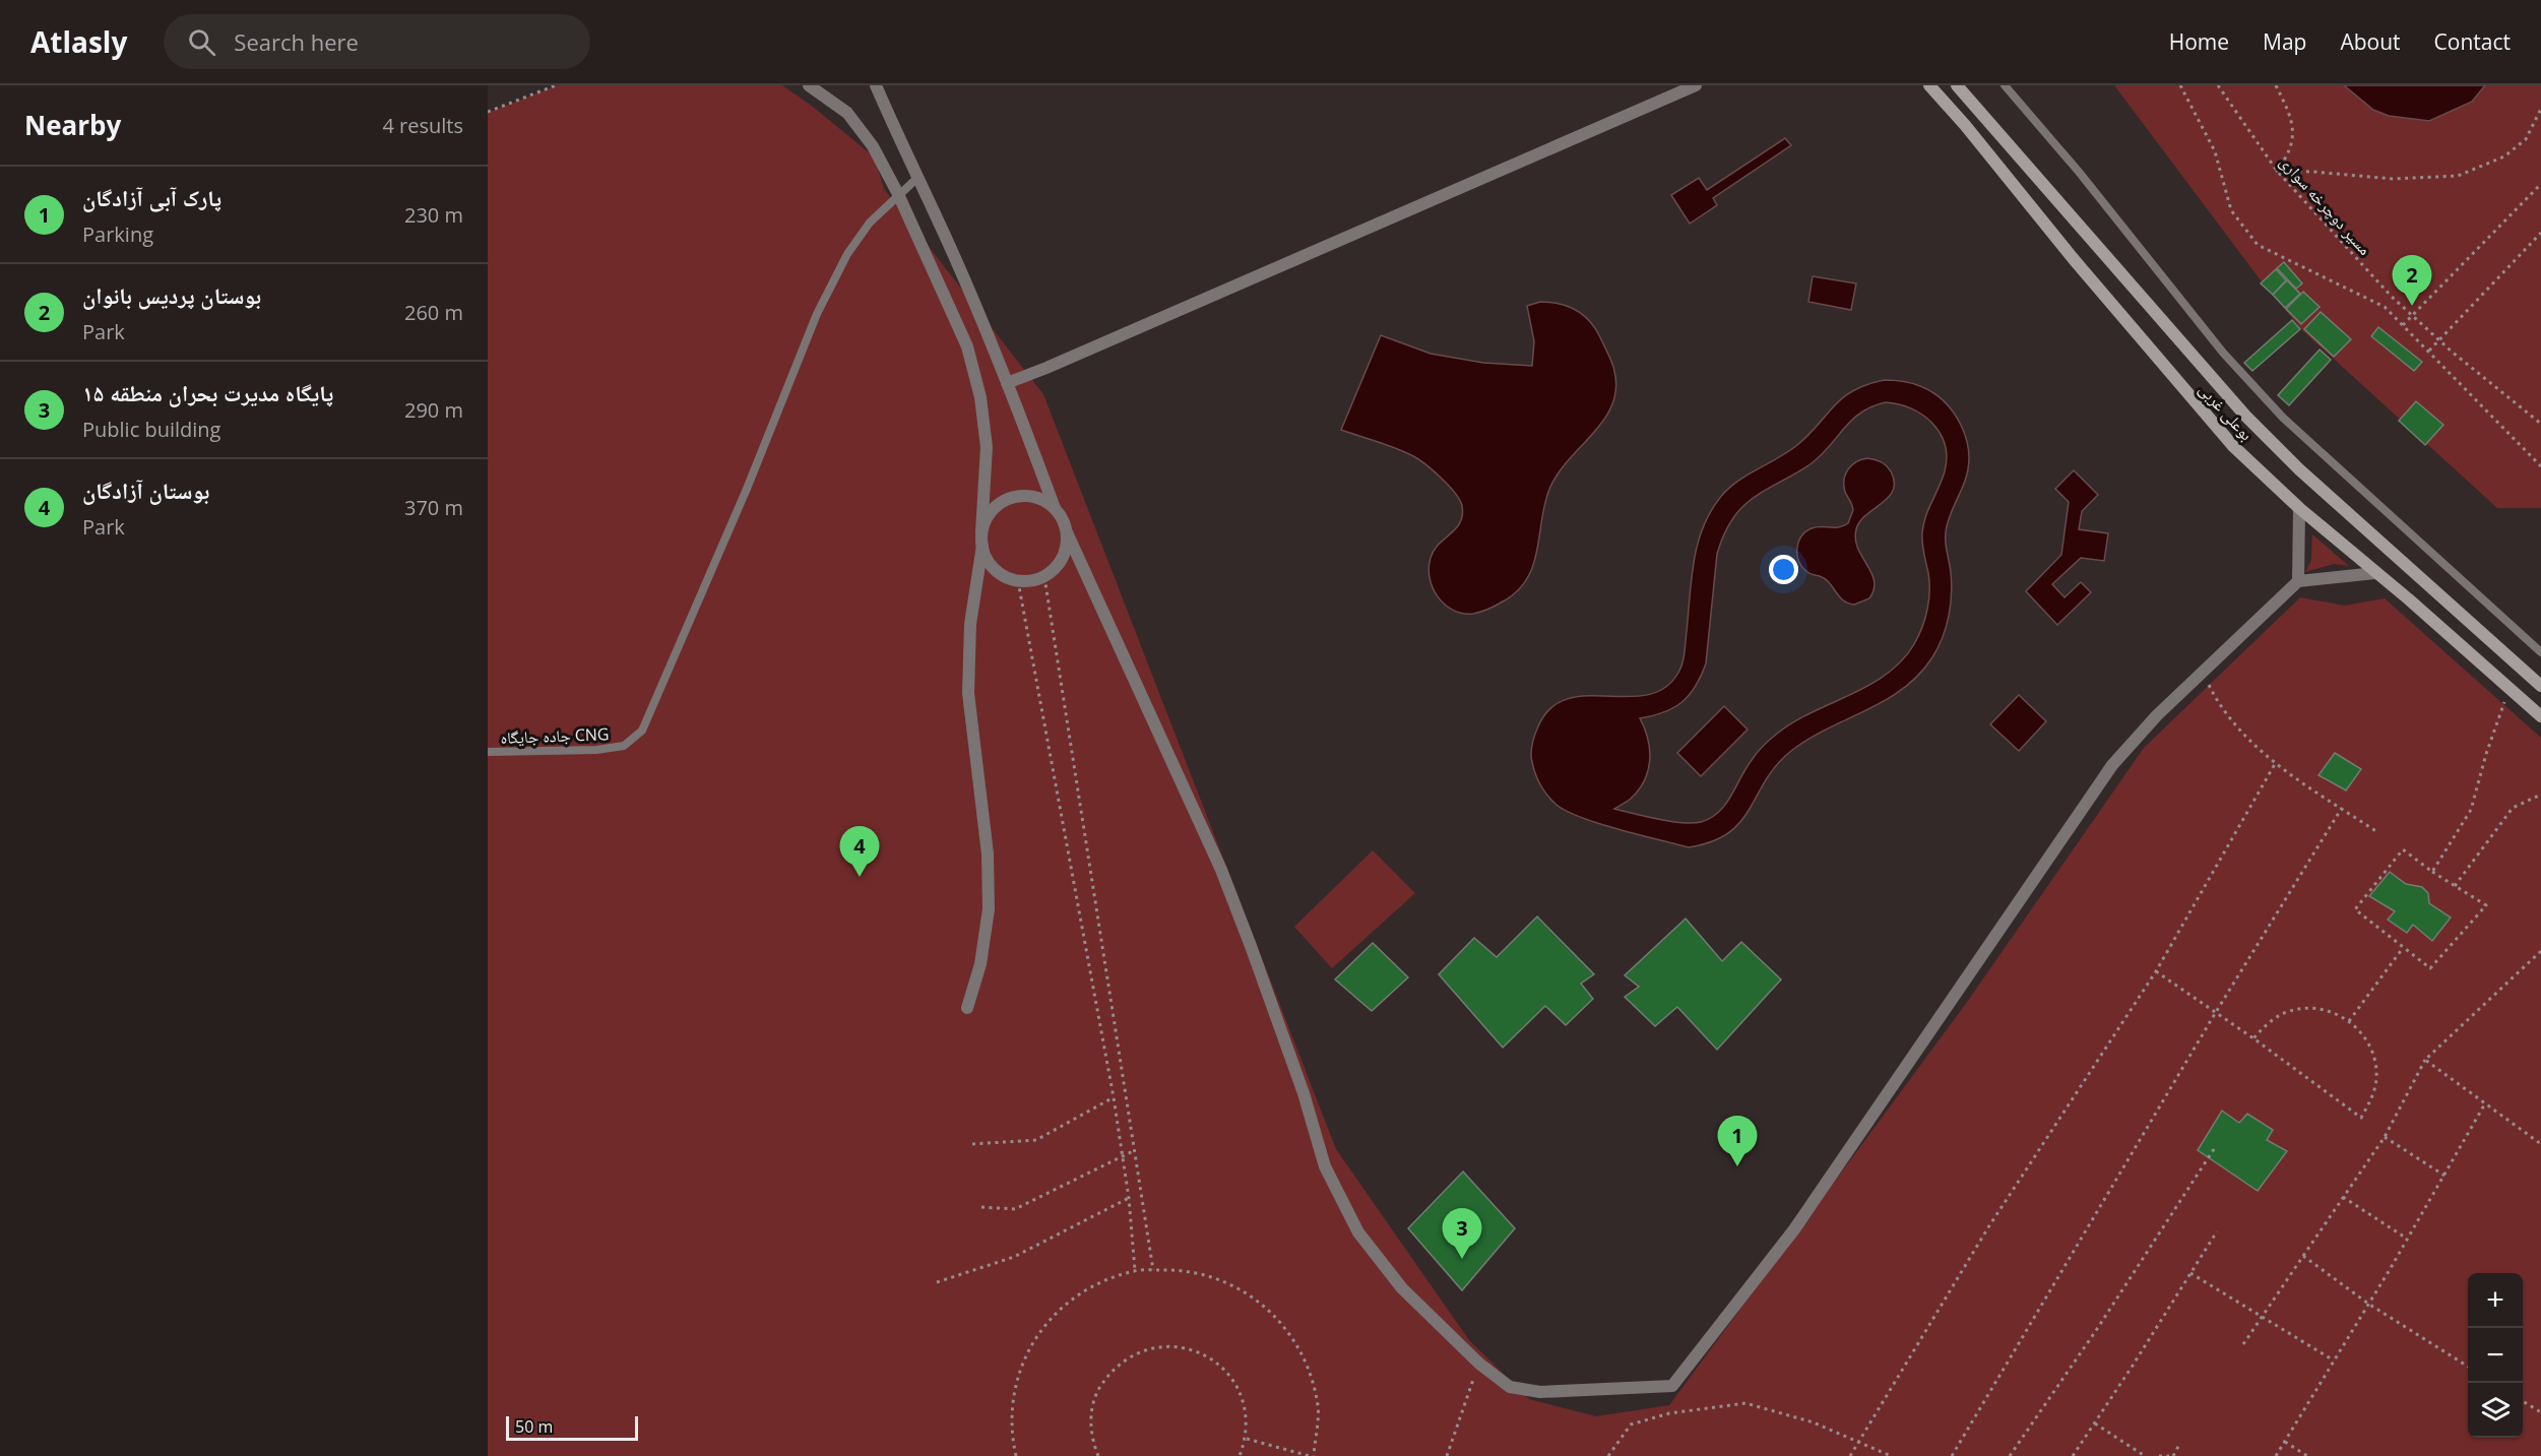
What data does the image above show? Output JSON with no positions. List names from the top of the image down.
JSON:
{
  "streets": {
    "main road": ["بوعلی غربی"],
    "lane": ["جاده جایگاه CNG"],
    "path": ["مسیر دوچرخه سواری"]
  },
  "scale_bar": "50 m",
  "page": {
    "header": "Atlasly",
    "search": "Search here",
    "nav": [
      "Home",
      "Map",
      "About",
      "Contact"
    ],
    "heading": ["Nearby", "4 results"],
    "list": [
      {
        "mark": "1",
        "name": "پارک آبی آزادگان",
        "note": "Parking",
        "value": "230 m"
      },
      {
        "mark": "2",
        "name": "بوستان پردیس بانوان",
        "note": "Park",
        "value": "260 m"
      },
      {
        "mark": "3",
        "name": "پایگاه مدیرت بحران منطقه ۱۵",
        "note": "Public building",
        "value": "290 m"
      },
      {
        "mark": "4",
        "name": "بوستان آزادگان",
        "note": "Park",
        "value": "370 m"
      }
    ],
    "pins": [
      "2",
      "4",
      "1",
      "3"
    ],
    "map_buttons": ["+", "−"],
    "scale": "50 m"
  }
}
